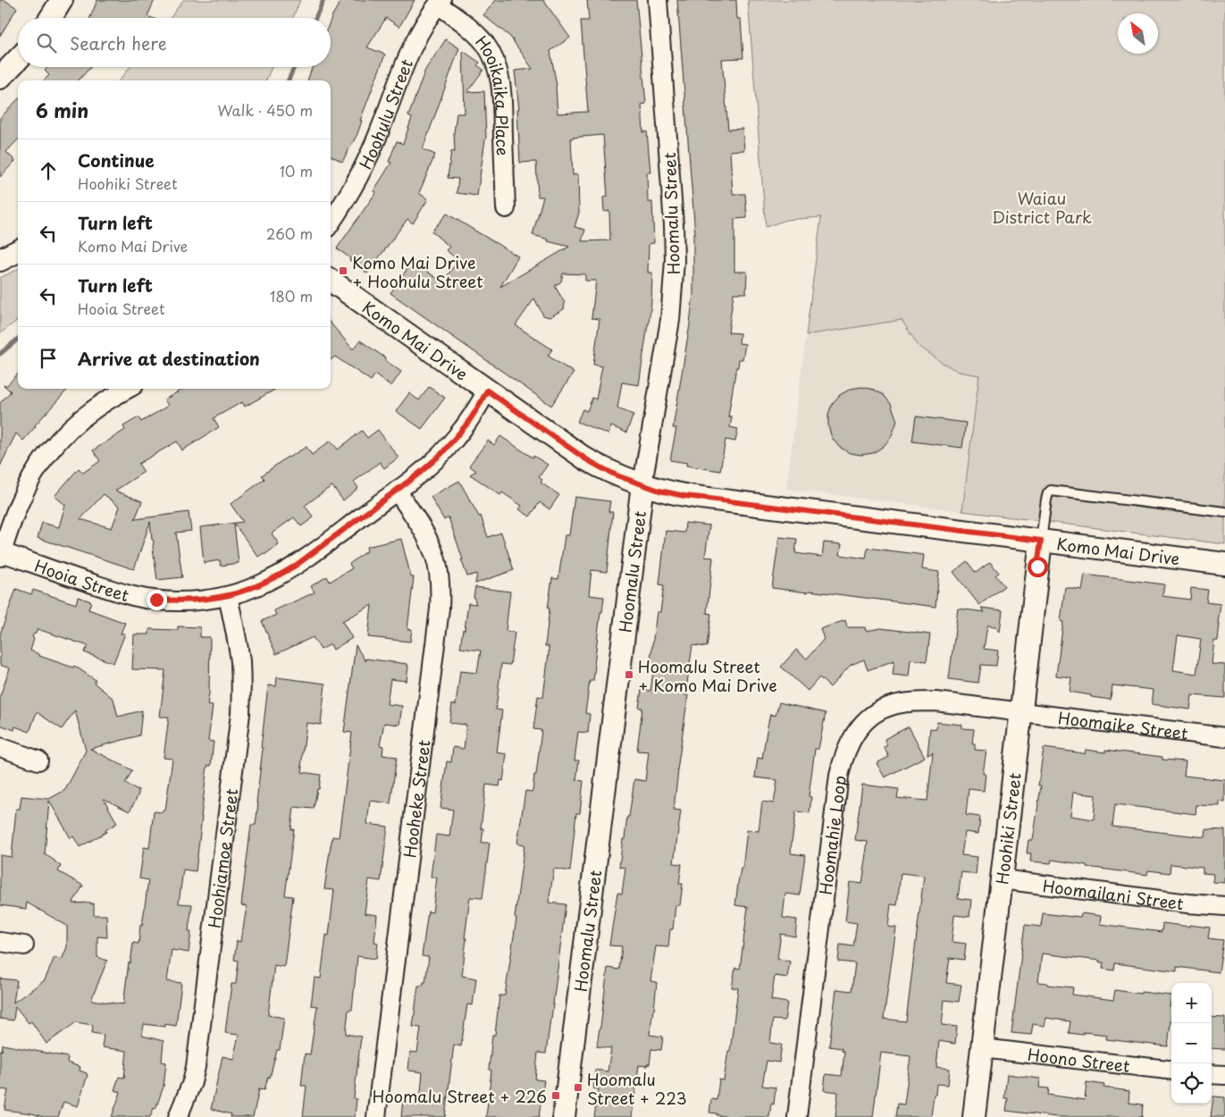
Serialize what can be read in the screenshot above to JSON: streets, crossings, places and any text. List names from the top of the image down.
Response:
{
  "streets": {
    "street": [
      "Hooikaika Place",
      "Hoohulu Street",
      "Hoomalu Street",
      "Komo Mai Drive",
      "Hooia Street",
      "Hoomaike Street",
      "Hooheke Street",
      "Hoohiki Street",
      "Hoomahie Loop",
      "Hoohiamoe Street",
      "Hoomailani Street",
      "Hoono Street"
    ]
  },
  "crossings": [
    ["Hooikaika Place", "Hoohulu Street"],
    ["Hoomalu Street", "Komo Mai Drive"],
    ["Komo Mai Drive", "Hooia Street"],
    ["Komo Mai Drive", "Hoohiki Street"],
    ["Hooia Street", "Hooheke Street"],
    ["Hooia Street", "Hoohiamoe Street"],
    ["Hoomaike Street", "Hoohiki Street"],
    ["Hoomaike Street", "Hoomahie Loop"],
    ["Hoohiki Street", "Hoomahie Loop"],
    ["Hoohiki Street", "Hoomailani Street"],
    ["Hoohiki Street", "Hoono Street"]
  ],
  "parks": ["Waiau District Park"],
  "places": {
    "transit": [
      "Komo Mai Drive + Hoohulu Street",
      "Hoomalu Street + Komo Mai Drive",
      "Hoomalu Street + 223",
      "Hoomalu Street + 226"
    ]
  },
  "north": "top left",
  "page": {
    "search": "Search here",
    "heading": ["6 min", "Walk · 450 m"],
    "list": [
      ["Continue", "Hoohiki Street", "10 m"],
      ["Turn left", "Komo Mai Drive", "260 m"],
      ["Turn left", "Hooia Street", "180 m"],
      "Arrive at destination"
    ],
    "map_buttons": ["+", "−"]
  }
}
